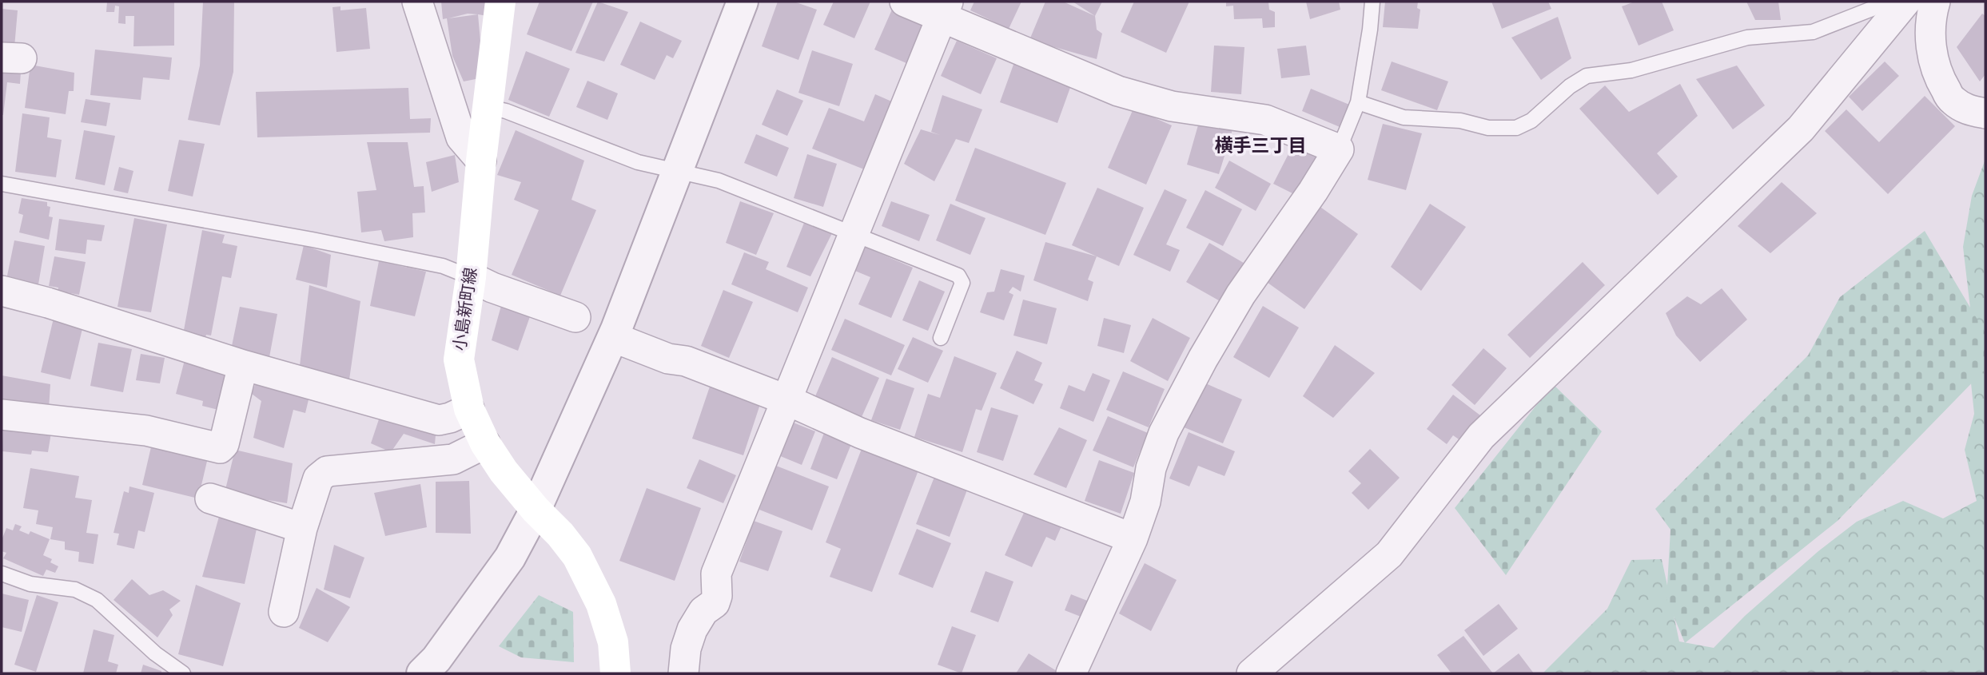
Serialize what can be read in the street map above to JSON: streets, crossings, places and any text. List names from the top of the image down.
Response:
{
  "streets": {
    "main road": ["小島新町線"]
  },
  "districts": ["横手三丁目"]
}
